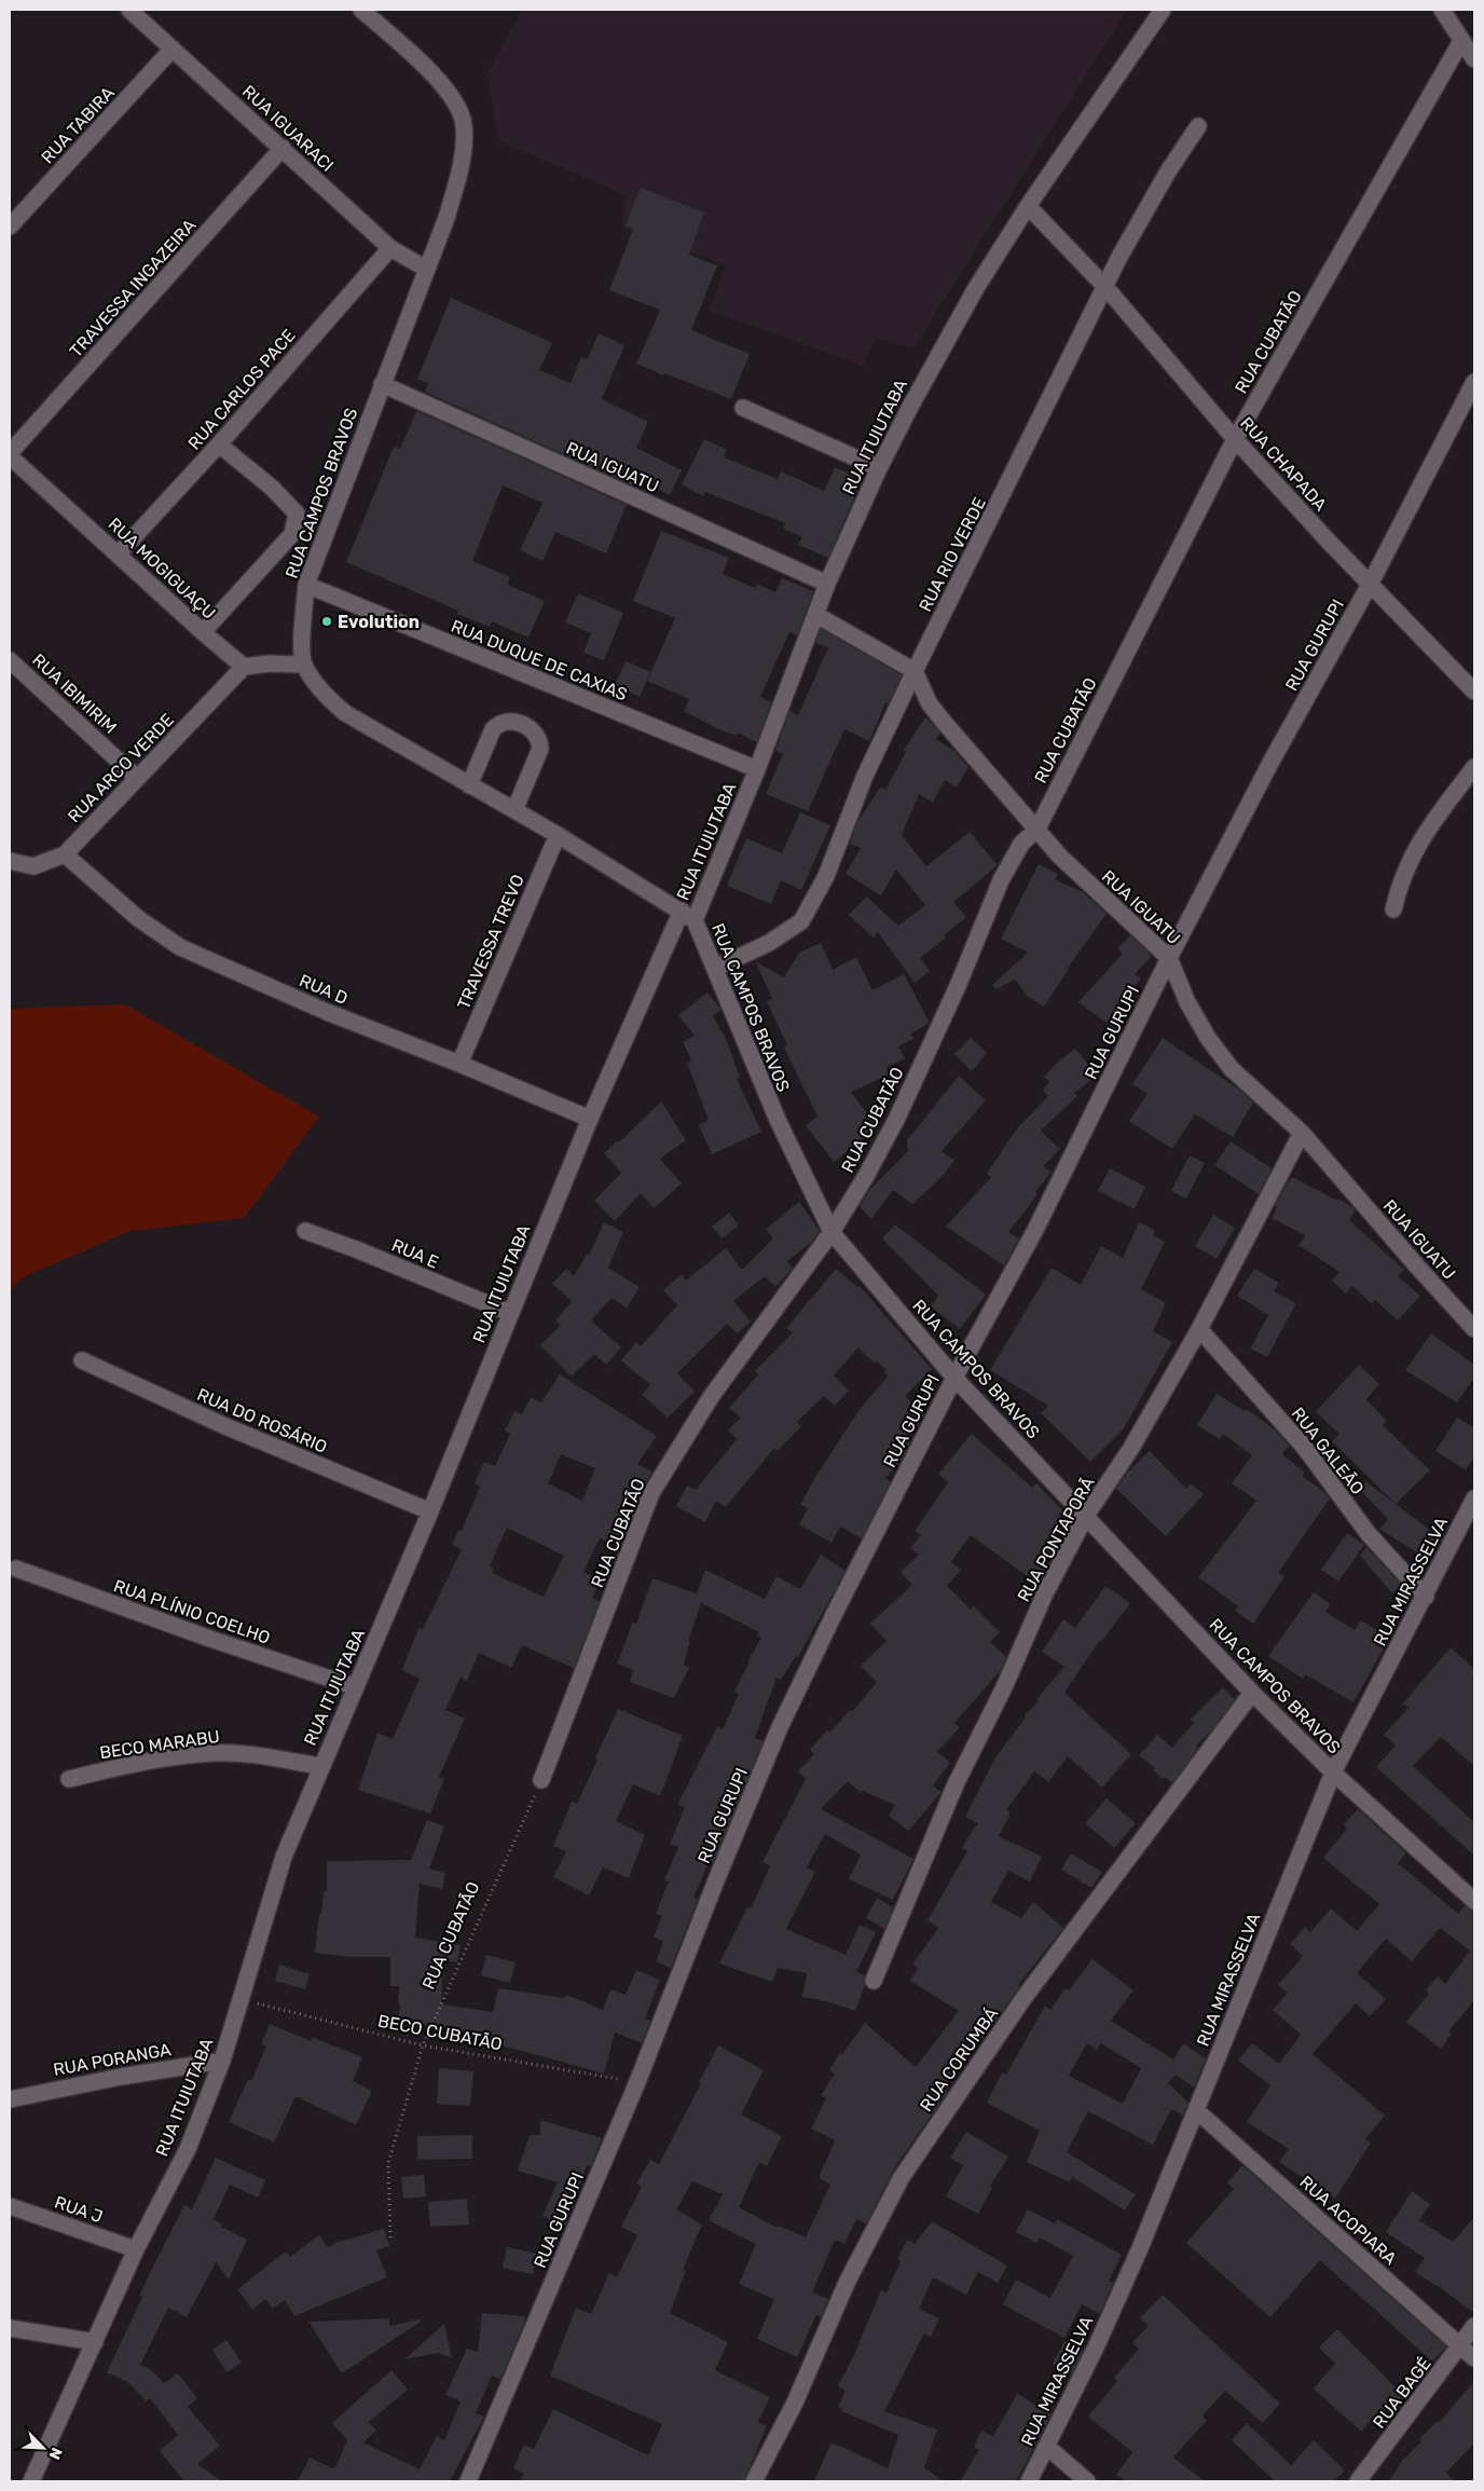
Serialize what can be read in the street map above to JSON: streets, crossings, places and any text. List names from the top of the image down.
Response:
{
  "streets": {
    "street": [
      "RUA TABIRA",
      "RUA IGUARACI",
      "TRAVESSA INGAZEIRA",
      "RUA CUBATÃO",
      "RUA CARLOS PACE",
      "RUA ITUIUTABA",
      "RUA CHAPADA",
      "RUA IGUATU",
      "RUA CAMPOS BRAVOS",
      "RUA RIO VERDE",
      "RUA MOGIGUAÇU",
      "RUA GURUPI",
      "RUA DUQUE DE CAXIAS",
      "RUA IBIMIRIM",
      "RUA ARCO VERDE",
      "TRAVESSA TREVO",
      "RUA D",
      "RUA E",
      "RUA DO ROSÁRIO",
      "RUA GALEÃO",
      "RUA PONTAPORÃ",
      "RUA MIRASSELVA",
      "RUA PLÍNIO COELHO",
      "BECO MARABU",
      "RUA PORANGA",
      "RUA CORUMBÁ",
      "RUA J",
      "RUA ACOPIARA",
      "RUA BAGÉ"
    ],
    "path": ["BECO CUBATÃO"]
  },
  "crossings": [
    ["RUA TABIRA", "RUA IGUARACI"],
    ["RUA IGUARACI", "TRAVESSA INGAZEIRA"],
    ["RUA IGUARACI", "RUA CARLOS PACE"],
    ["RUA IGUARACI", "RUA CAMPOS BRAVOS"],
    ["TRAVESSA INGAZEIRA", "RUA MOGIGUAÇU"],
    ["RUA CUBATÃO", "RUA CHAPADA"],
    ["RUA CUBATÃO", "RUA IGUATU"],
    ["RUA CUBATÃO", "RUA CAMPOS BRAVOS"],
    ["RUA CUBATÃO", "BECO CUBATÃO"],
    ["RUA CARLOS PACE", "RUA MOGIGUAÇU"],
    ["RUA ITUIUTABA", "RUA CHAPADA"],
    ["RUA ITUIUTABA", "RUA IGUATU"],
    ["RUA ITUIUTABA", "RUA CAMPOS BRAVOS"],
    ["RUA ITUIUTABA", "RUA DUQUE DE CAXIAS"],
    ["RUA ITUIUTABA", "RUA D"],
    ["RUA ITUIUTABA", "RUA E"],
    ["RUA ITUIUTABA", "RUA DO ROSÁRIO"],
    ["RUA ITUIUTABA", "RUA PLÍNIO COELHO"],
    ["RUA ITUIUTABA", "BECO MARABU"],
    ["RUA ITUIUTABA", "BECO CUBATÃO"],
    ["RUA ITUIUTABA", "RUA PORANGA"],
    ["RUA ITUIUTABA", "RUA J"],
    ["RUA CHAPADA", "RUA RIO VERDE"],
    ["RUA CHAPADA", "RUA GURUPI"],
    ["RUA IGUATU", "RUA CAMPOS BRAVOS"],
    ["RUA IGUATU", "RUA RIO VERDE"],
    ["RUA IGUATU", "RUA GURUPI"],
    ["RUA IGUATU", "RUA PONTAPORÃ"],
    ["RUA CAMPOS BRAVOS", "RUA RIO VERDE"],
    ["RUA CAMPOS BRAVOS", "RUA GURUPI"],
    ["RUA CAMPOS BRAVOS", "RUA DUQUE DE CAXIAS"],
    ["RUA CAMPOS BRAVOS", "RUA PONTAPORÃ"],
    ["RUA CAMPOS BRAVOS", "RUA MIRASSELVA"],
    ["RUA CAMPOS BRAVOS", "RUA CORUMBÁ"],
    ["RUA MOGIGUAÇU", "RUA ARCO VERDE"],
    ["RUA GURUPI", "BECO CUBATÃO"],
    ["RUA IBIMIRIM", "RUA ARCO VERDE"],
    ["RUA ARCO VERDE", "RUA D"],
    ["TRAVESSA TREVO", "RUA D"],
    ["RUA GALEÃO", "RUA PONTAPORÃ"],
    ["RUA GALEÃO", "RUA MIRASSELVA"],
    ["RUA MIRASSELVA", "RUA ACOPIARA"],
    ["RUA ACOPIARA", "RUA BAGÉ"]
  ],
  "places": ["Evolution"],
  "north": "bottom right"
}
